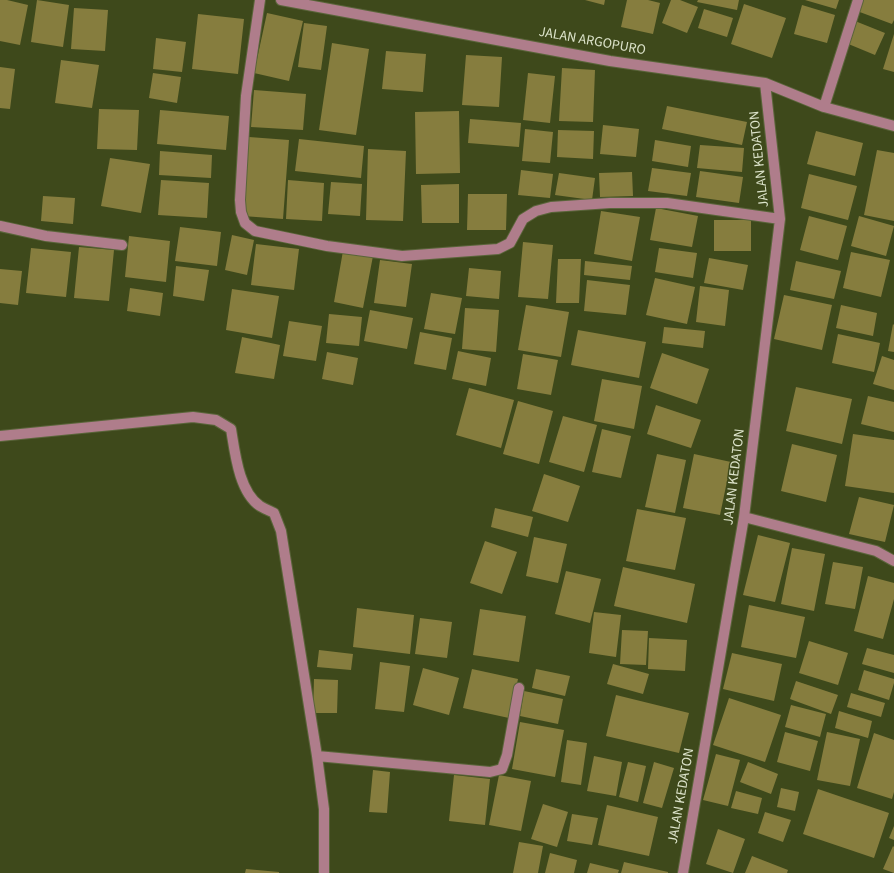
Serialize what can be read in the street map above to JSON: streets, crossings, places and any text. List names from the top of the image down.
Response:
{
  "streets": {
    "street": ["JALAN ARGOPURO", "JALAN KEDATON"]
  },
  "crossings": [
    ["JALAN ARGOPURO", "JALAN KEDATON"]
  ]
}
